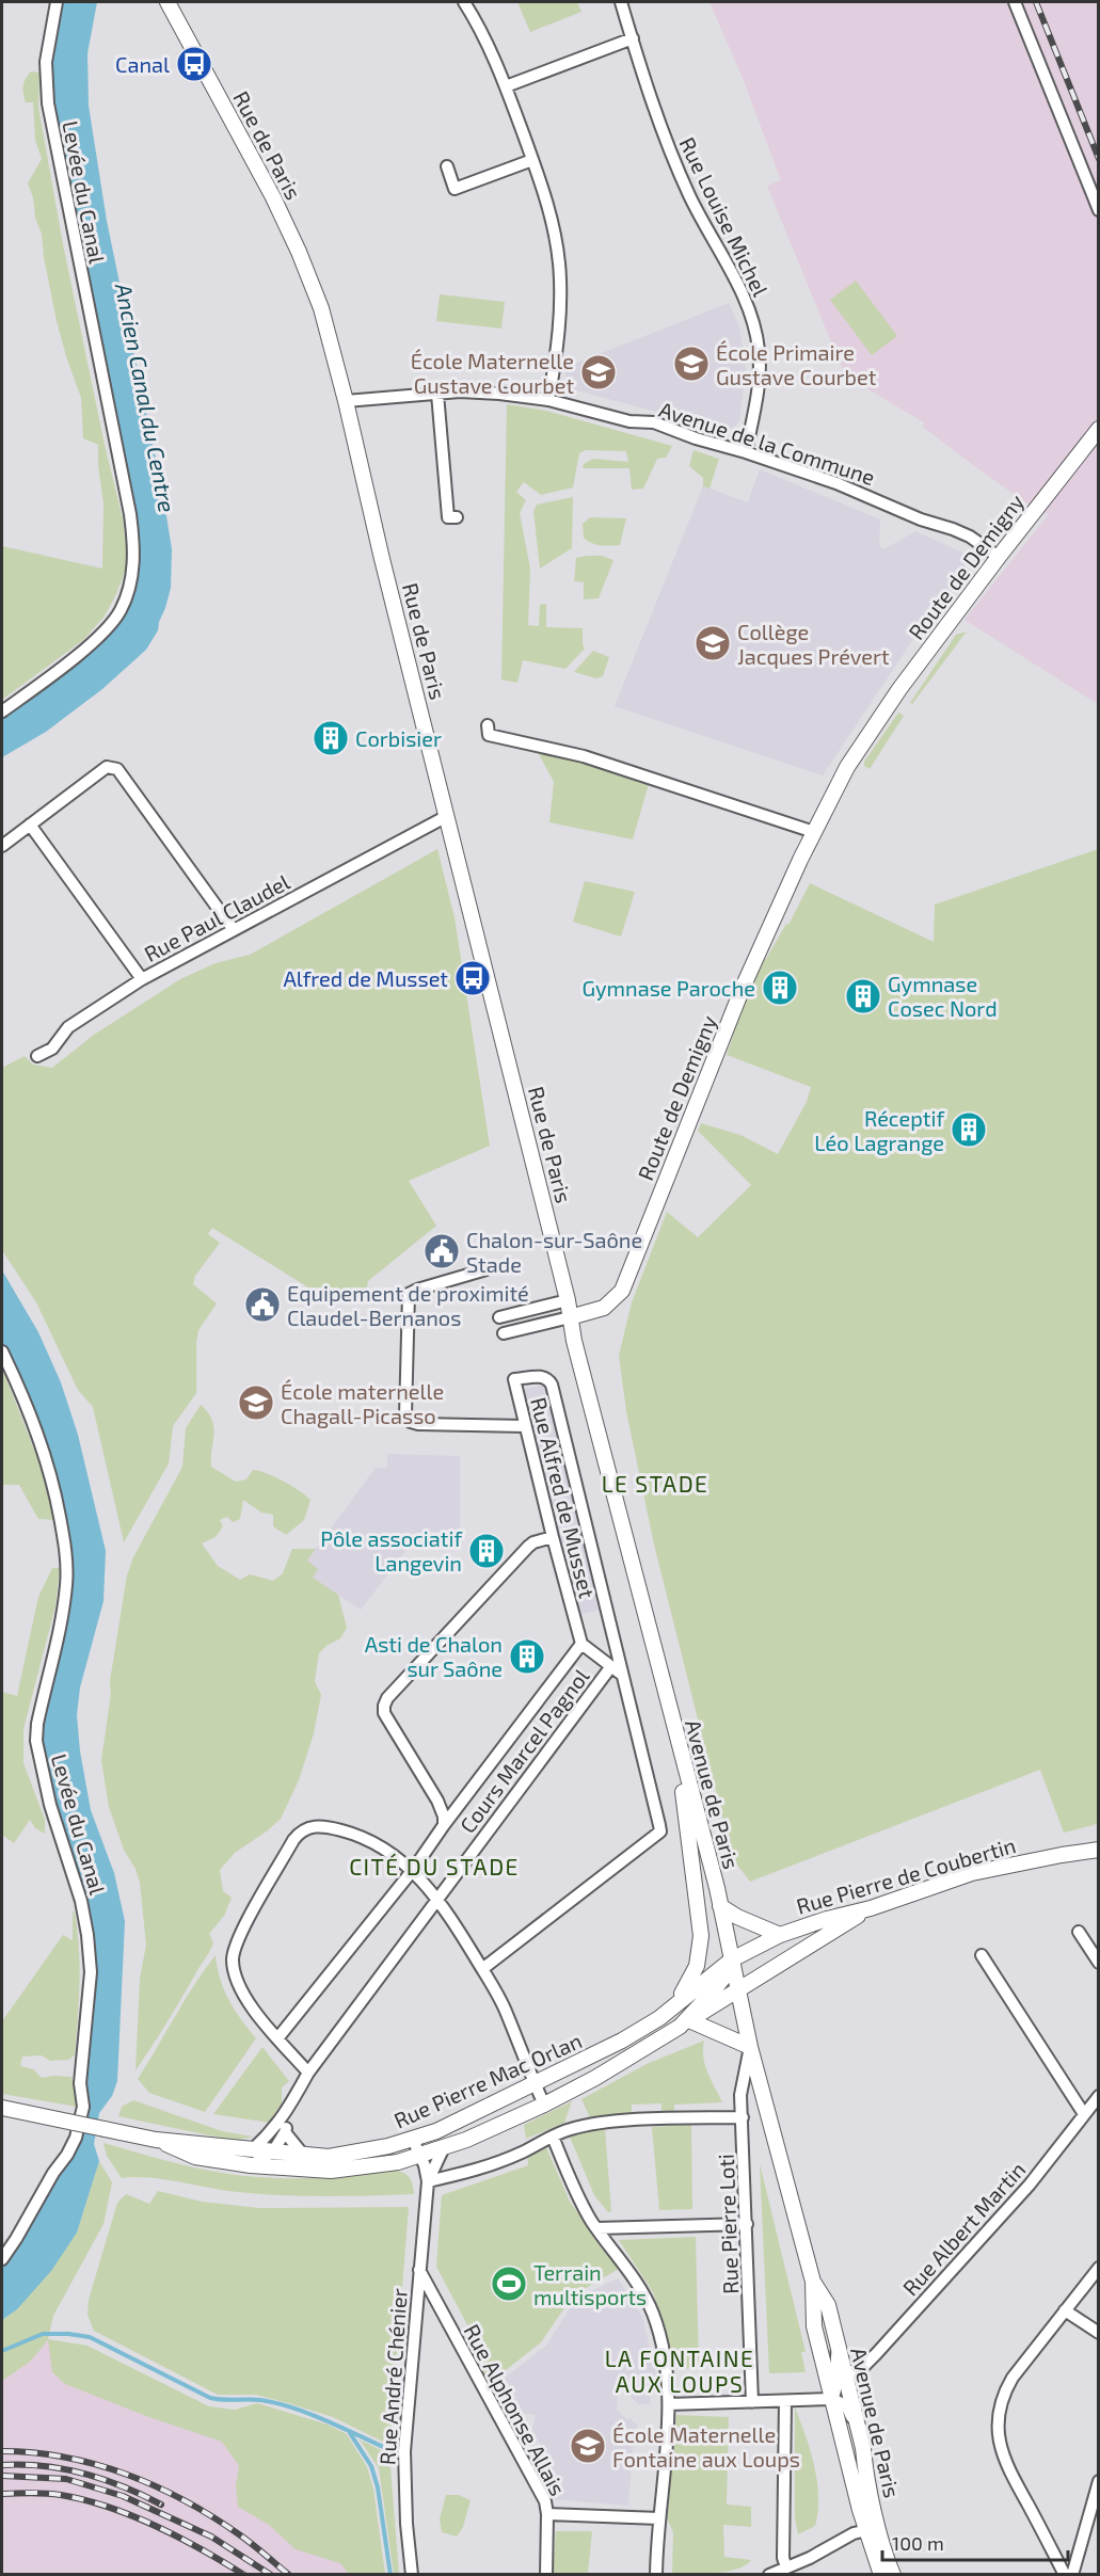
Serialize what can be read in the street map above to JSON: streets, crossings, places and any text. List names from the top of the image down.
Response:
{
  "streets": {
    "main road": [
      "Rue de Paris",
      "Route de Demigny",
      "Avenue de Paris",
      "Rue Pierre de Coubertin",
      "Rue Pierre Mac Orlan"
    ],
    "street": [
      "Levée du Canal",
      "Rue Louise Michel",
      "Avenue de la Commune",
      "Rue Paul Claudel",
      "Rue Alfred de Musset",
      "Cours Marcel Pagnol",
      "Rue Pierre Loti",
      "Rue Albert Martin",
      "Rue André Chénier",
      "Rue Alphonse Allais"
    ]
  },
  "crossings": [
    ["Rue de Paris", "Avenue de la Commune"],
    ["Rue de Paris", "Route de Demigny"],
    ["Rue de Paris", "Rue Paul Claudel"],
    ["Rue de Paris", "Avenue de Paris"],
    ["Rue Louise Michel", "Avenue de la Commune"],
    ["Avenue de la Commune", "Route de Demigny"],
    ["Route de Demigny", "Avenue de Paris"],
    ["Rue Alfred de Musset", "Cours Marcel Pagnol"],
    ["Avenue de Paris", "Rue Pierre de Coubertin"],
    ["Avenue de Paris", "Rue Pierre Mac Orlan"],
    ["Avenue de Paris", "Rue Pierre Loti"],
    ["Avenue de Paris", "Rue Albert Martin"],
    ["Rue Pierre de Coubertin", "Rue Pierre Mac Orlan"],
    ["Rue Pierre Mac Orlan", "Rue André Chénier"],
    ["Rue André Chénier", "Rue Alphonse Allais"]
  ],
  "districts": ["LE STADE", "CITÉ DU STADE", "LA FONTAINE AUX LOUPS"],
  "water": ["Ancien Canal du Centre"],
  "places": {
    "bus stop": ["Canal", "Alfred de Musset"],
    "school or university": [
      "École Primaire Gustave Courbet",
      "École Maternelle Gustave Courbet",
      "Collège Jacques Prévert",
      "École maternelle Chagall-Picasso",
      "École Maternelle Fontaine aux Loups"
    ],
    "building": [
      "Corbisier",
      "Gymnase Paroche",
      "Gymnase Cosec Nord",
      "Réceptif Léo Lagrange",
      "Pôle associatif Langevin",
      "Asti de Chalon sur Saône"
    ],
    "public building": ["Chalon-sur-Saône Stade", "Equipement de proximité Claudel-Bernanos"],
    "sports": ["Terrain multisports"]
  },
  "scale_bar": "100 m"
}
